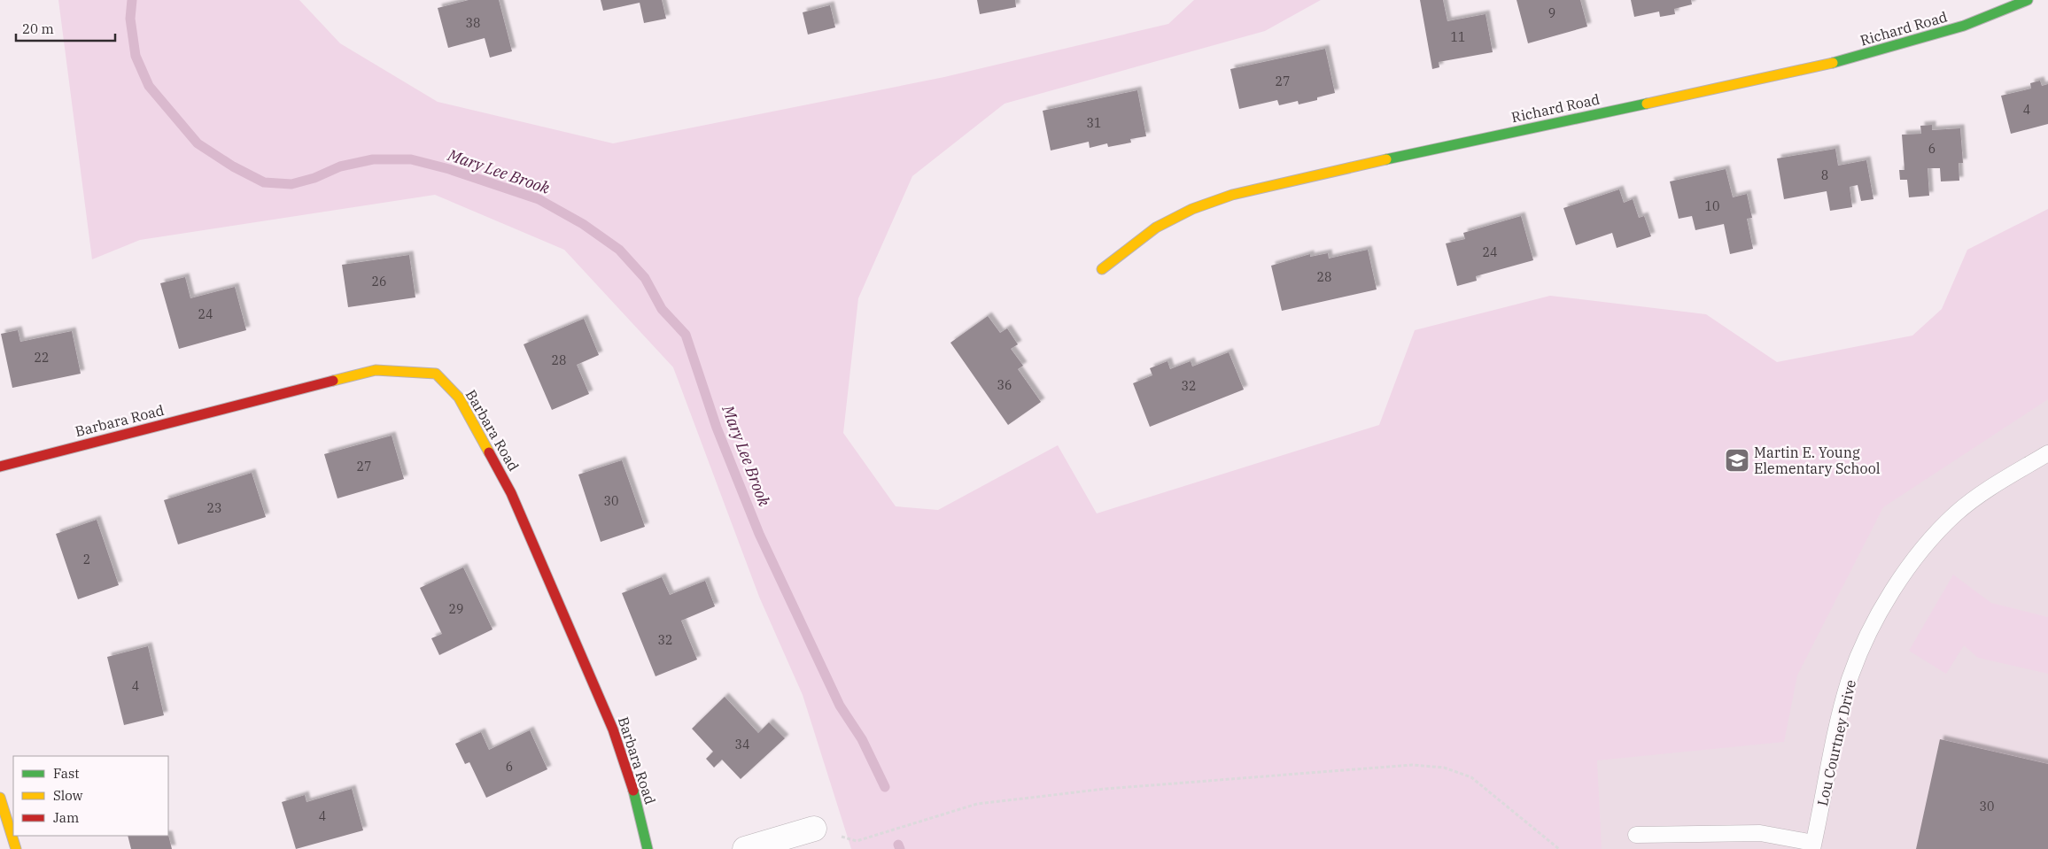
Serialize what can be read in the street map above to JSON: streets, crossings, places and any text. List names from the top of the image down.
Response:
{
  "streets": {
    "street": ["Richard Road", "Barbara Road"],
    "lane": ["Lou Courtney Drive"]
  },
  "water": ["Mary Lee Brook"],
  "places": {
    "school or university": ["Martin E. Young Elementary School"]
  },
  "house_numbers": [
    "9",
    "38",
    "11",
    "27",
    "4",
    "31",
    "6",
    "8",
    "10",
    "24",
    "28",
    "26",
    "24",
    "22",
    "28",
    "36",
    "32",
    "27",
    "30",
    "23",
    "2",
    "29",
    "32",
    "4",
    "34",
    "6",
    "30",
    "4"
  ],
  "legend": ["Fast", "Slow", "Jam"],
  "scale_bar": "20 m"
}
